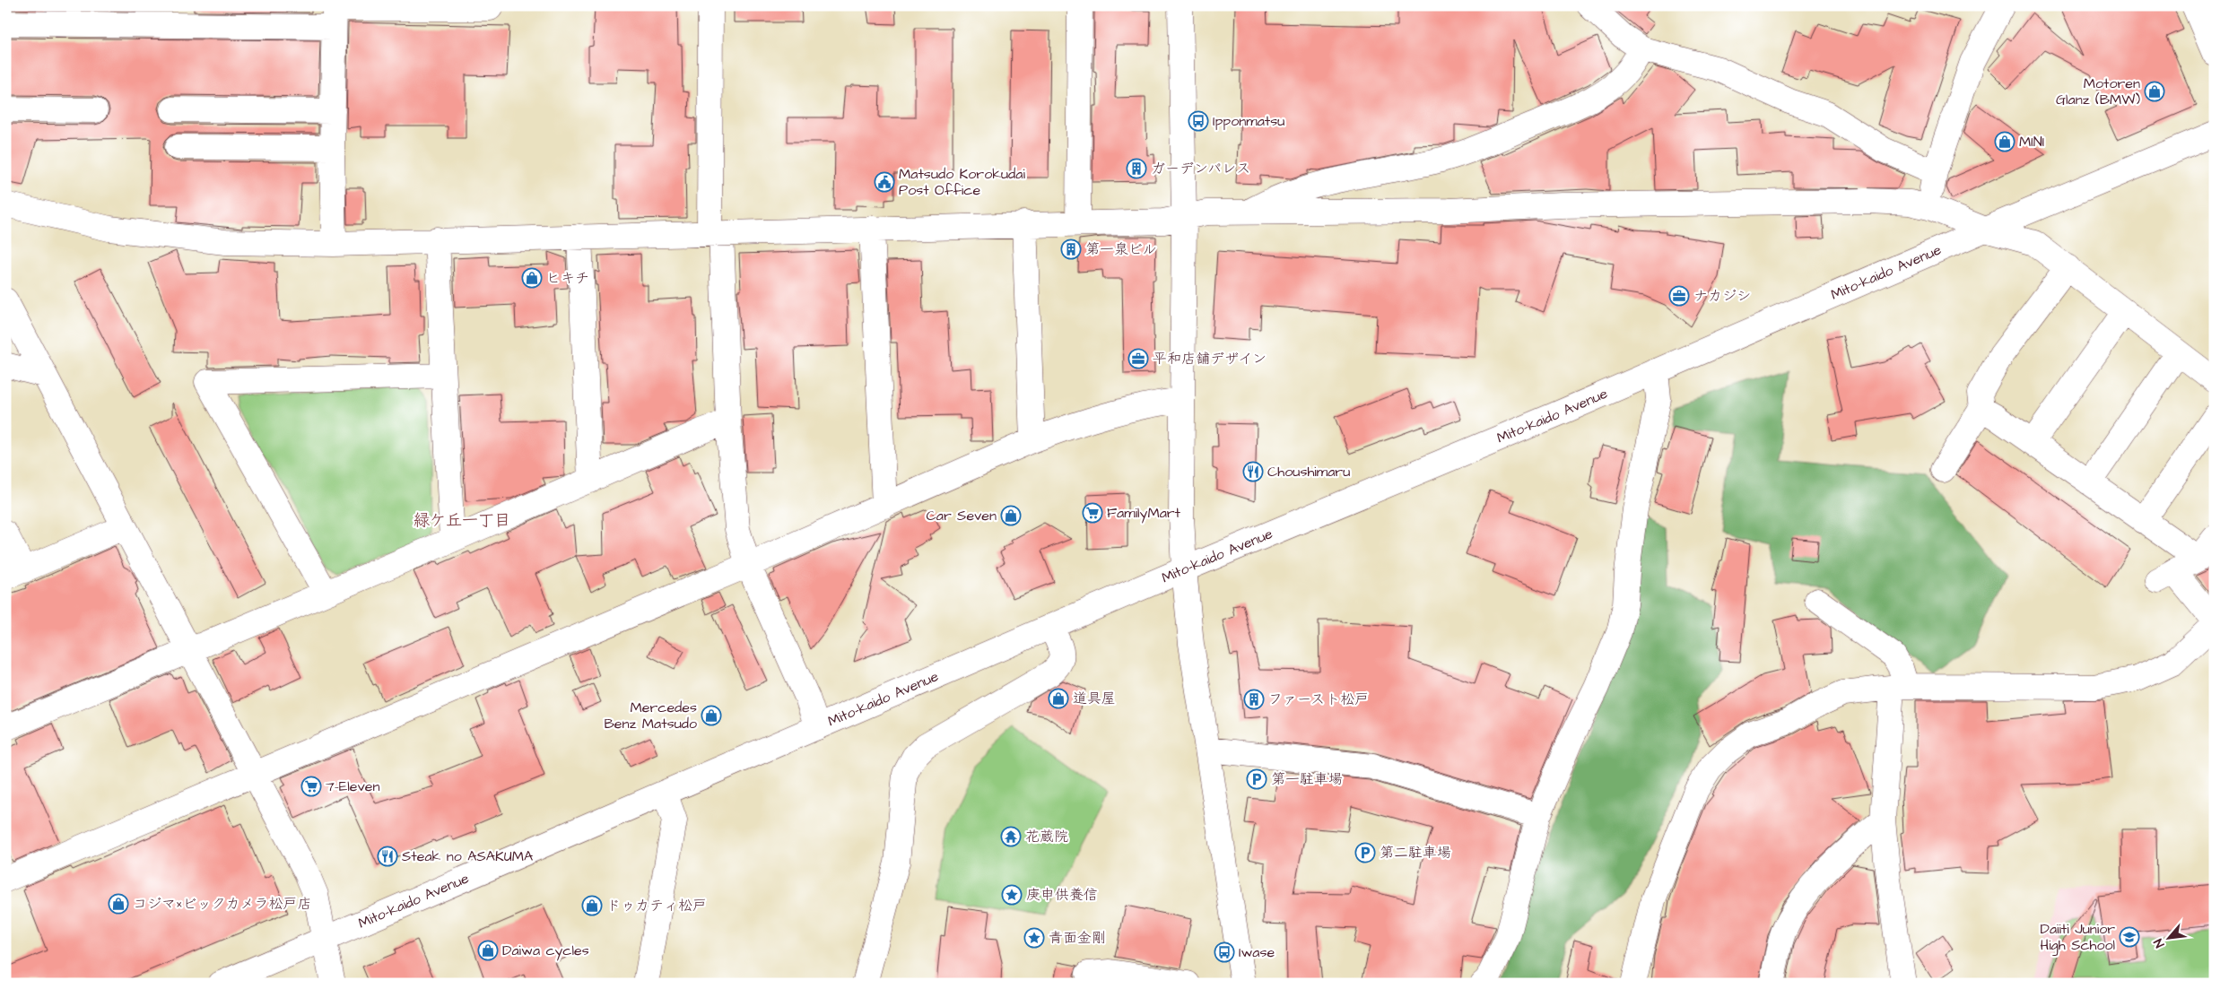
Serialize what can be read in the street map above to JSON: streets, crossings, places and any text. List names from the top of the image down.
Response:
{
  "streets": {
    "main road": ["Mito-kaido Avenue"]
  },
  "districts": ["緑ケ丘一丁目"],
  "places": {
    "shop": [
      "Motoren Glanz (BMW)",
      "MINI",
      "ヒキチ",
      "Car Seven",
      "道具屋",
      "Mercedes Benz Matsudo",
      "コジマ×ビックカメラ松戸店",
      "ドゥカティ松戸",
      "Daiwa cycles"
    ],
    "bus stop": ["Ipponmatsu", "Iwase"],
    "building": ["ガーデンパレス", "第一泉ビル", "ファースト松戸"],
    "public building": ["Matsudo Korokudai Post Office"],
    "office": ["ナカジシ", "平和店舗デザイン"],
    "restaurant": ["Choushimaru", "Steak no ASAKUMA"],
    "supermarket": ["FamilyMart", "7-Eleven"],
    "parking": ["第一駐車場", "第二駐車場"],
    "temple": ["花蔵院"],
    "place": ["庚申供養信", "青面金剛"],
    "school or university": ["Daiiti Junior High School"]
  },
  "north": "bottom left"
}
